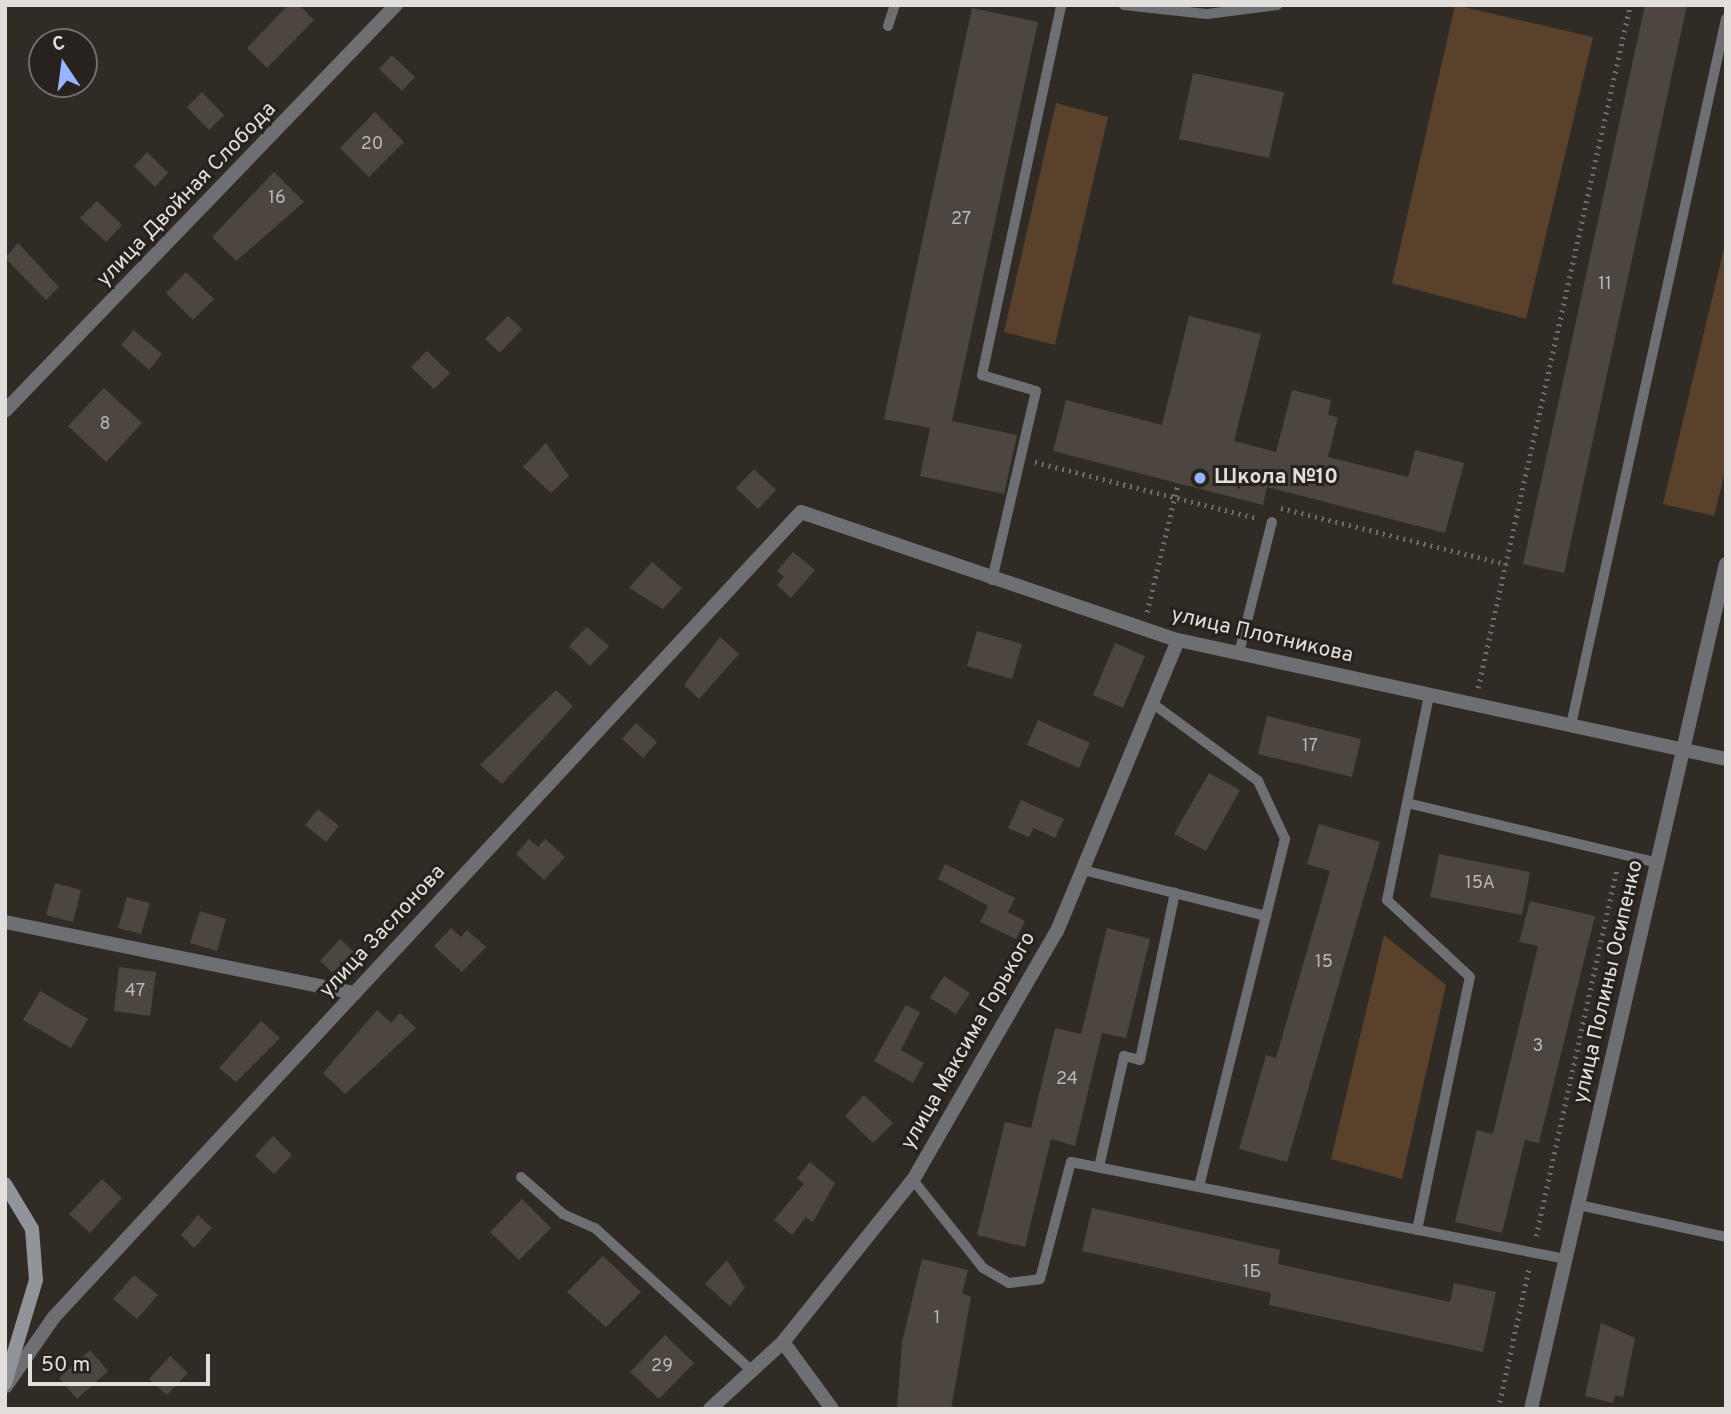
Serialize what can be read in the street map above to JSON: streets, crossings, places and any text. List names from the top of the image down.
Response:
{
  "streets": {
    "street": [
      "улица Двойная Слобода",
      "улица Плотникова",
      "улица Заслонова",
      "улица Полины Осипенко",
      "улица Максима Горького"
    ]
  },
  "crossings": [
    ["улица Плотникова", "улица Заслонова"],
    ["улица Плотникова", "улица Полины Осипенко"],
    ["улица Плотникова", "улица Максима Горького"]
  ],
  "places": ["Школа №10"],
  "house_numbers": [
    "20",
    "16",
    "27",
    "11",
    "8",
    "17",
    "15А",
    "15",
    "47",
    "3",
    "24",
    "1Б",
    "1",
    "29"
  ],
  "scale_bar": "50 m",
  "north": "top"
}
